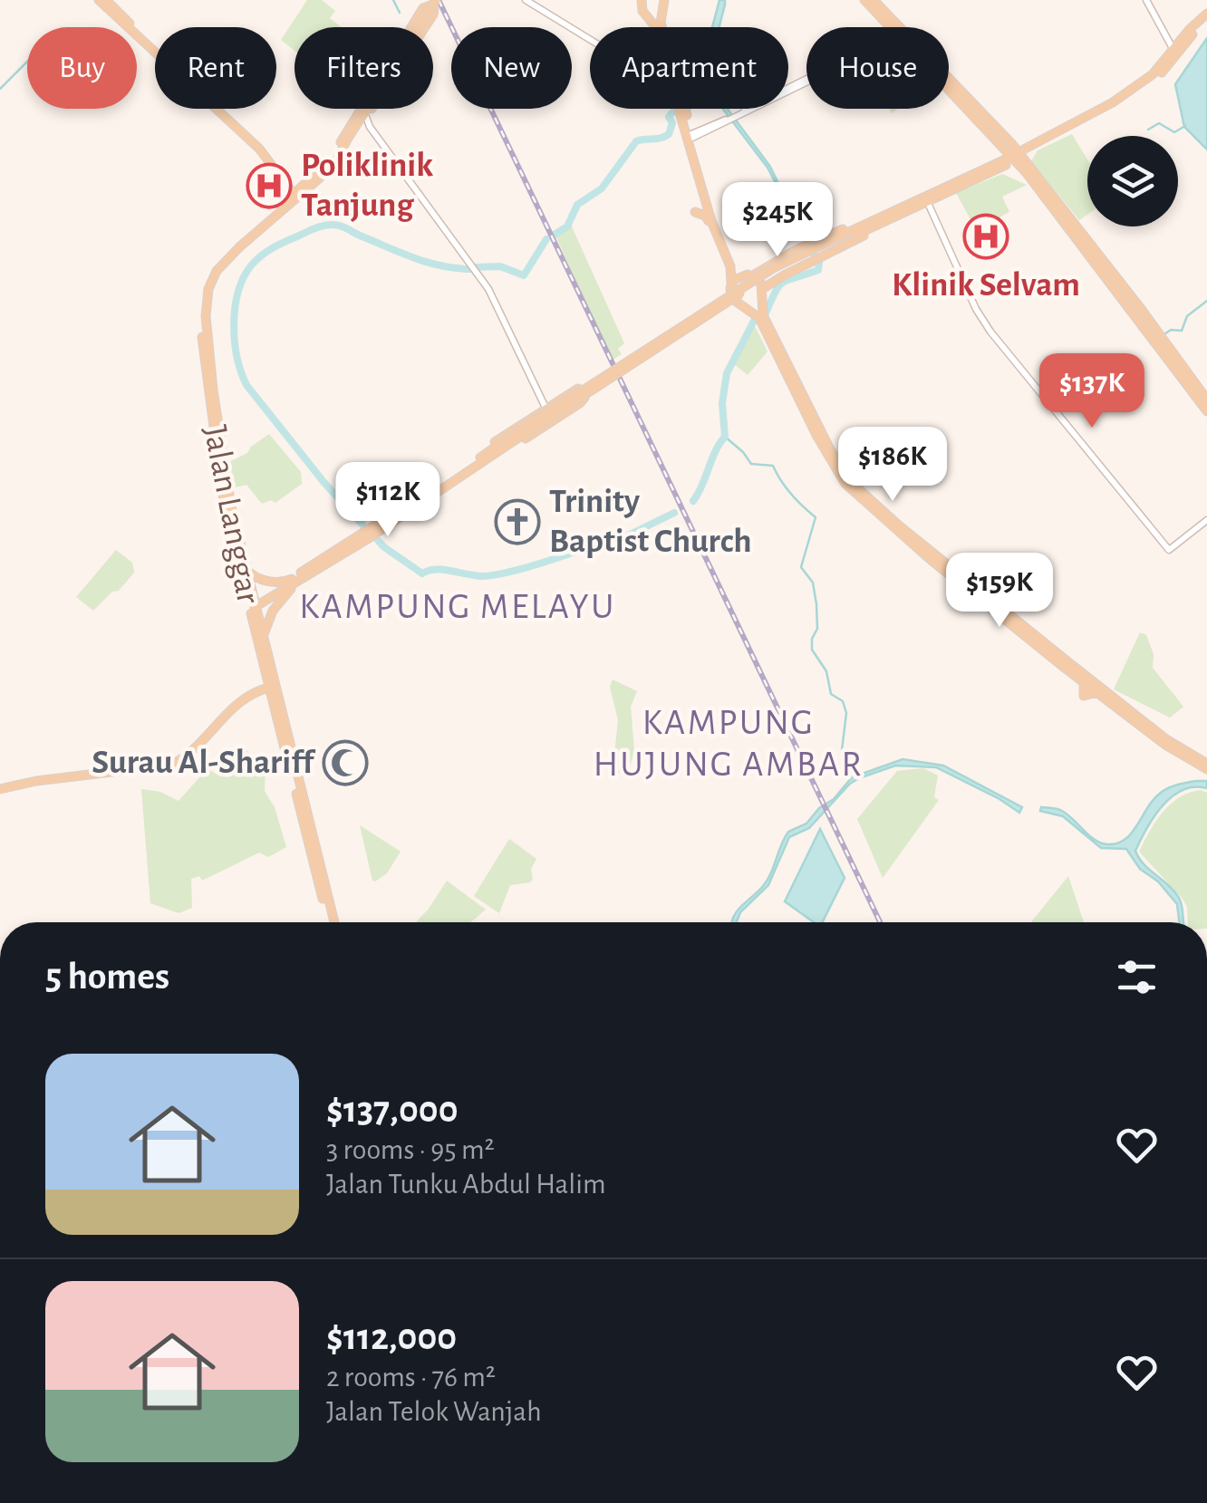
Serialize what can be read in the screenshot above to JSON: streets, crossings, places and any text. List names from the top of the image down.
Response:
{
  "streets": {
    "main road": ["Jalan Langgar"]
  },
  "districts": ["KAMPUNG MELAYU", "KAMPUNG HUJUNG AMBAR"],
  "places": {
    "hospital": ["Poliklinik Tanjung", "Klinik Selvam"],
    "church": ["Trinity Baptist Church"],
    "mosque": ["Surau Al-Shariff"]
  },
  "page": {
    "chip": [
      "Buy",
      "Rent",
      "Filters",
      "New",
      "Apartment",
      "House"
    ],
    "price": [
      "$245K",
      "$137K",
      "$186K",
      "$112K",
      "$159K"
    ],
    "heading": "5 homes",
    "list": [
      {
        "name": "$137,000",
        "note": "3 rooms · 95 m² · Jalan Tunku Abdul Halim"
      },
      {
        "name": "$112,000",
        "note": "2 rooms · 76 m² · Jalan Telok Wanjah"
      }
    ]
  }
}
